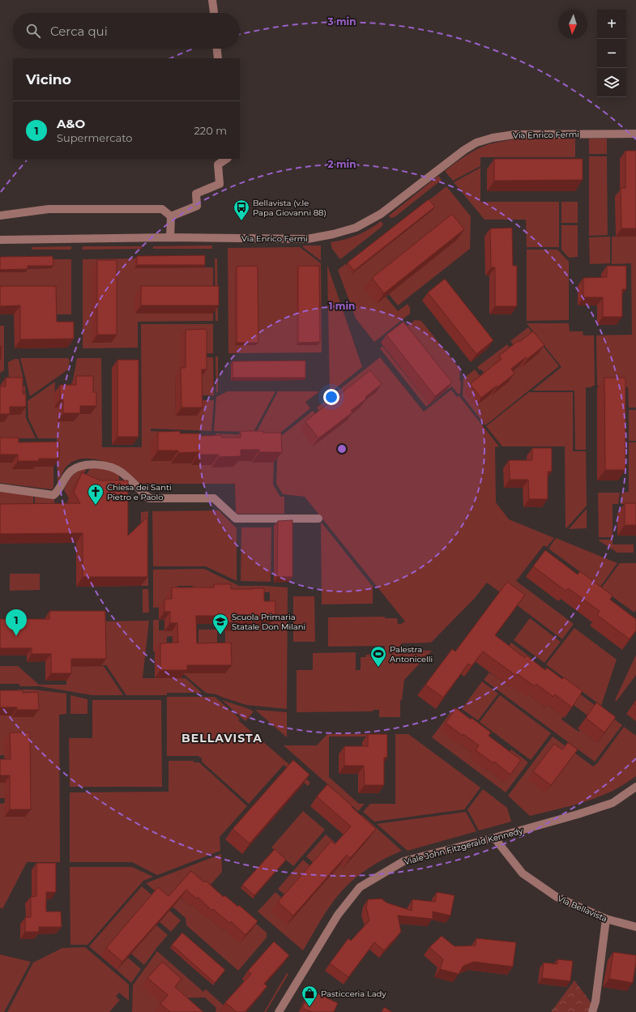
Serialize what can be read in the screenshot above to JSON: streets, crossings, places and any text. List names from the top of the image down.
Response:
{
  "streets": {
    "street": ["Via Enrico Fermi", "Viale John Fitzgerald Kennedy", "Via Bellavista"]
  },
  "crossings": [
    ["Viale John Fitzgerald Kennedy", "Via Bellavista"]
  ],
  "districts": ["BELLAVISTA"],
  "places": {
    "bus stop": ["Bellavista (v.le Papa Giovanni 88)"],
    "church": ["Chiesa dei Santi Pietro e Paolo"],
    "school or university": ["Scuola Primaria Statale Don Milani"],
    "sports": ["Palestra Antonicelli"],
    "shop": ["Pasticceria Lady"]
  },
  "north": "bottom",
  "page": {
    "map_buttons": ["+", "−"],
    "search": "Cerca qui",
    "heading": "Vicino",
    "list": [
      {
        "mark": "1",
        "name": "A&O",
        "note": "Supermercato",
        "value": "220 m"
      }
    ],
    "pins": "1"
  },
  "rings": ["3 min", "2 min", "1 min"]
}
